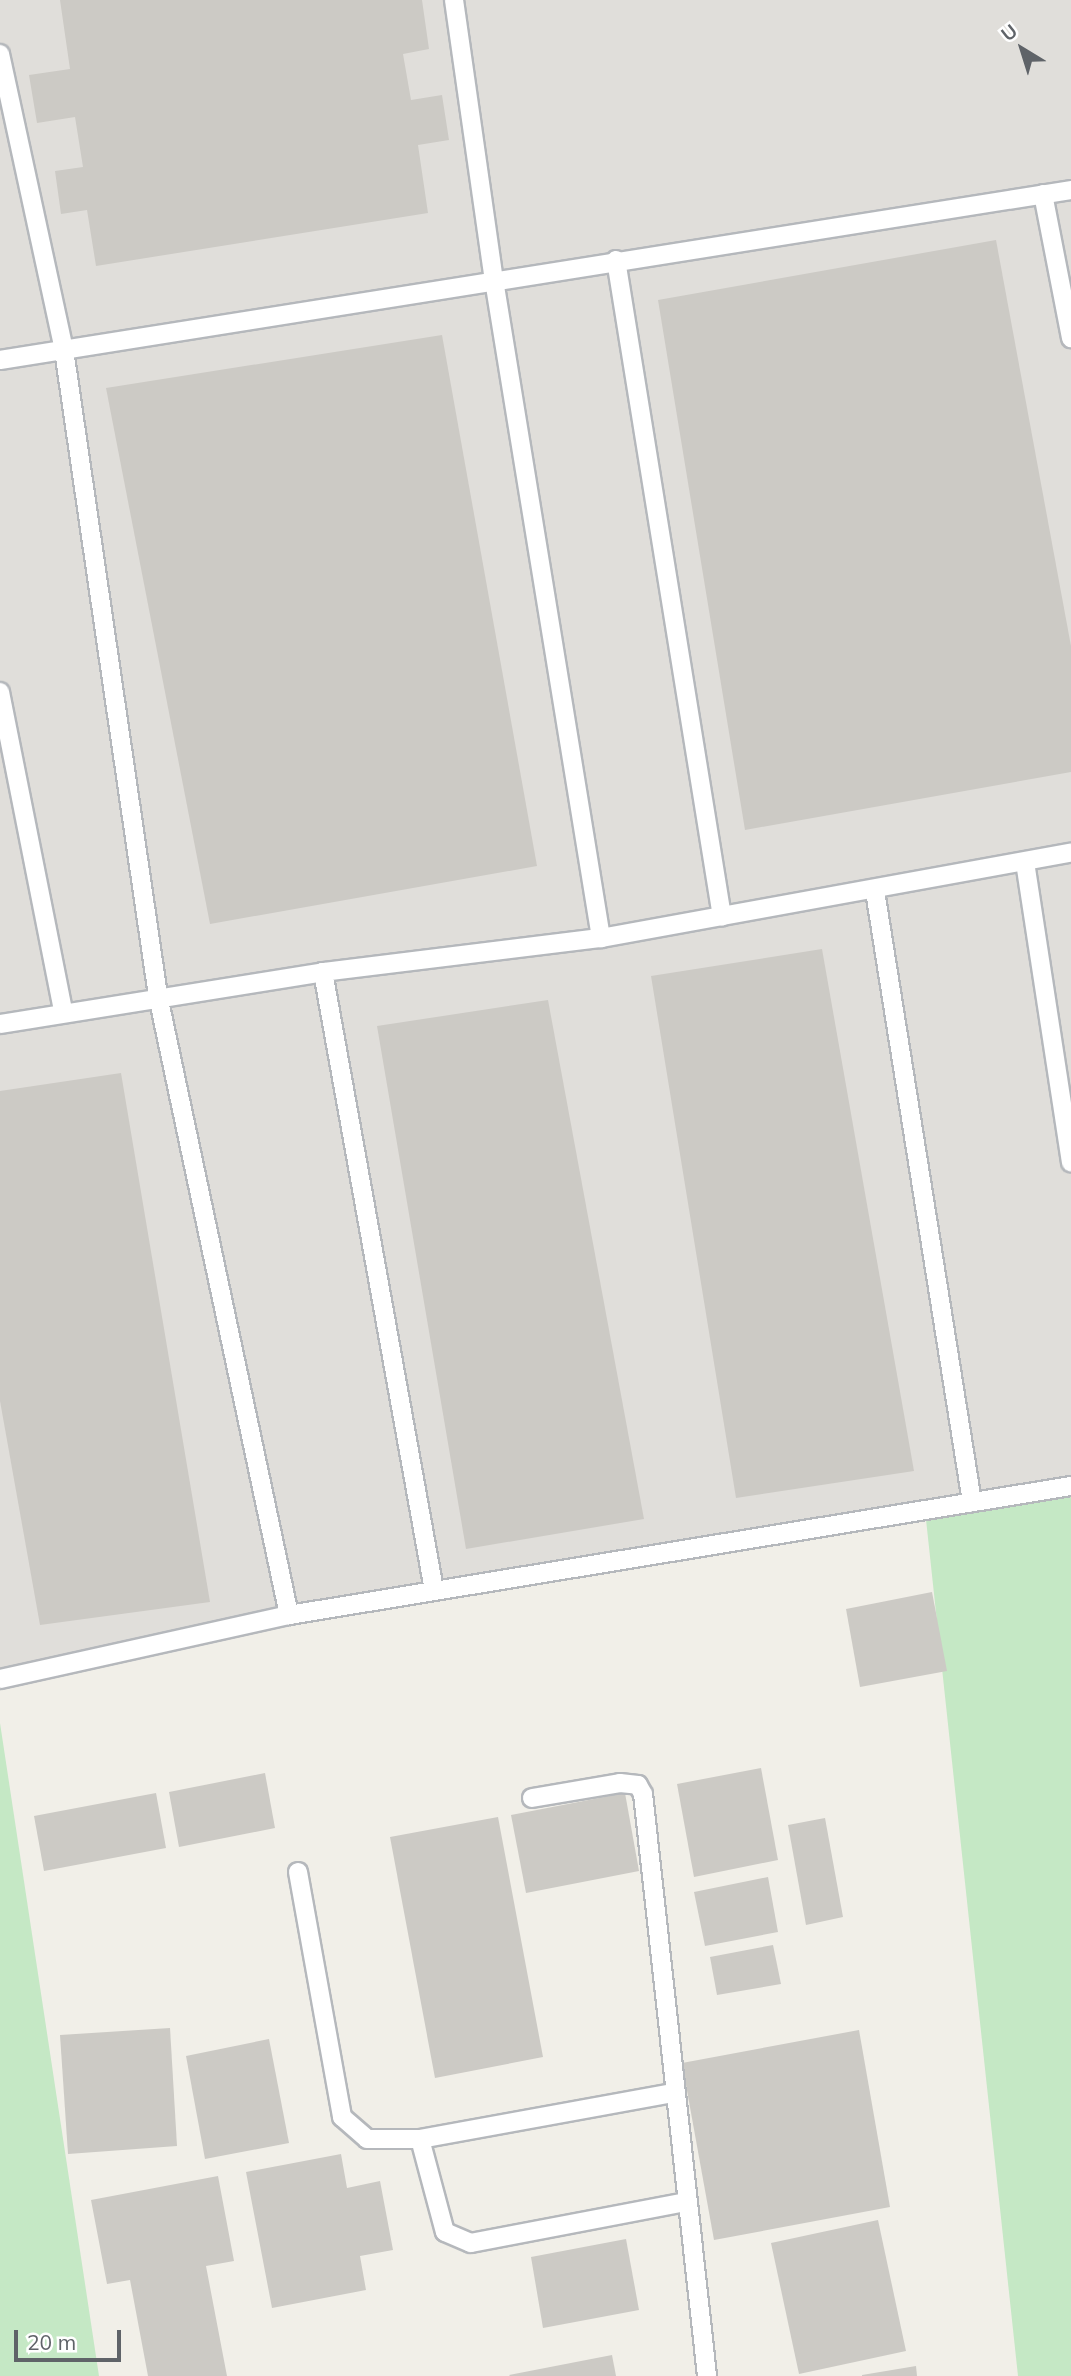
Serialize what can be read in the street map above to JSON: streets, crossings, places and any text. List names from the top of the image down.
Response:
{
  "scale_bar": "20 m",
  "north": "top left"
}
